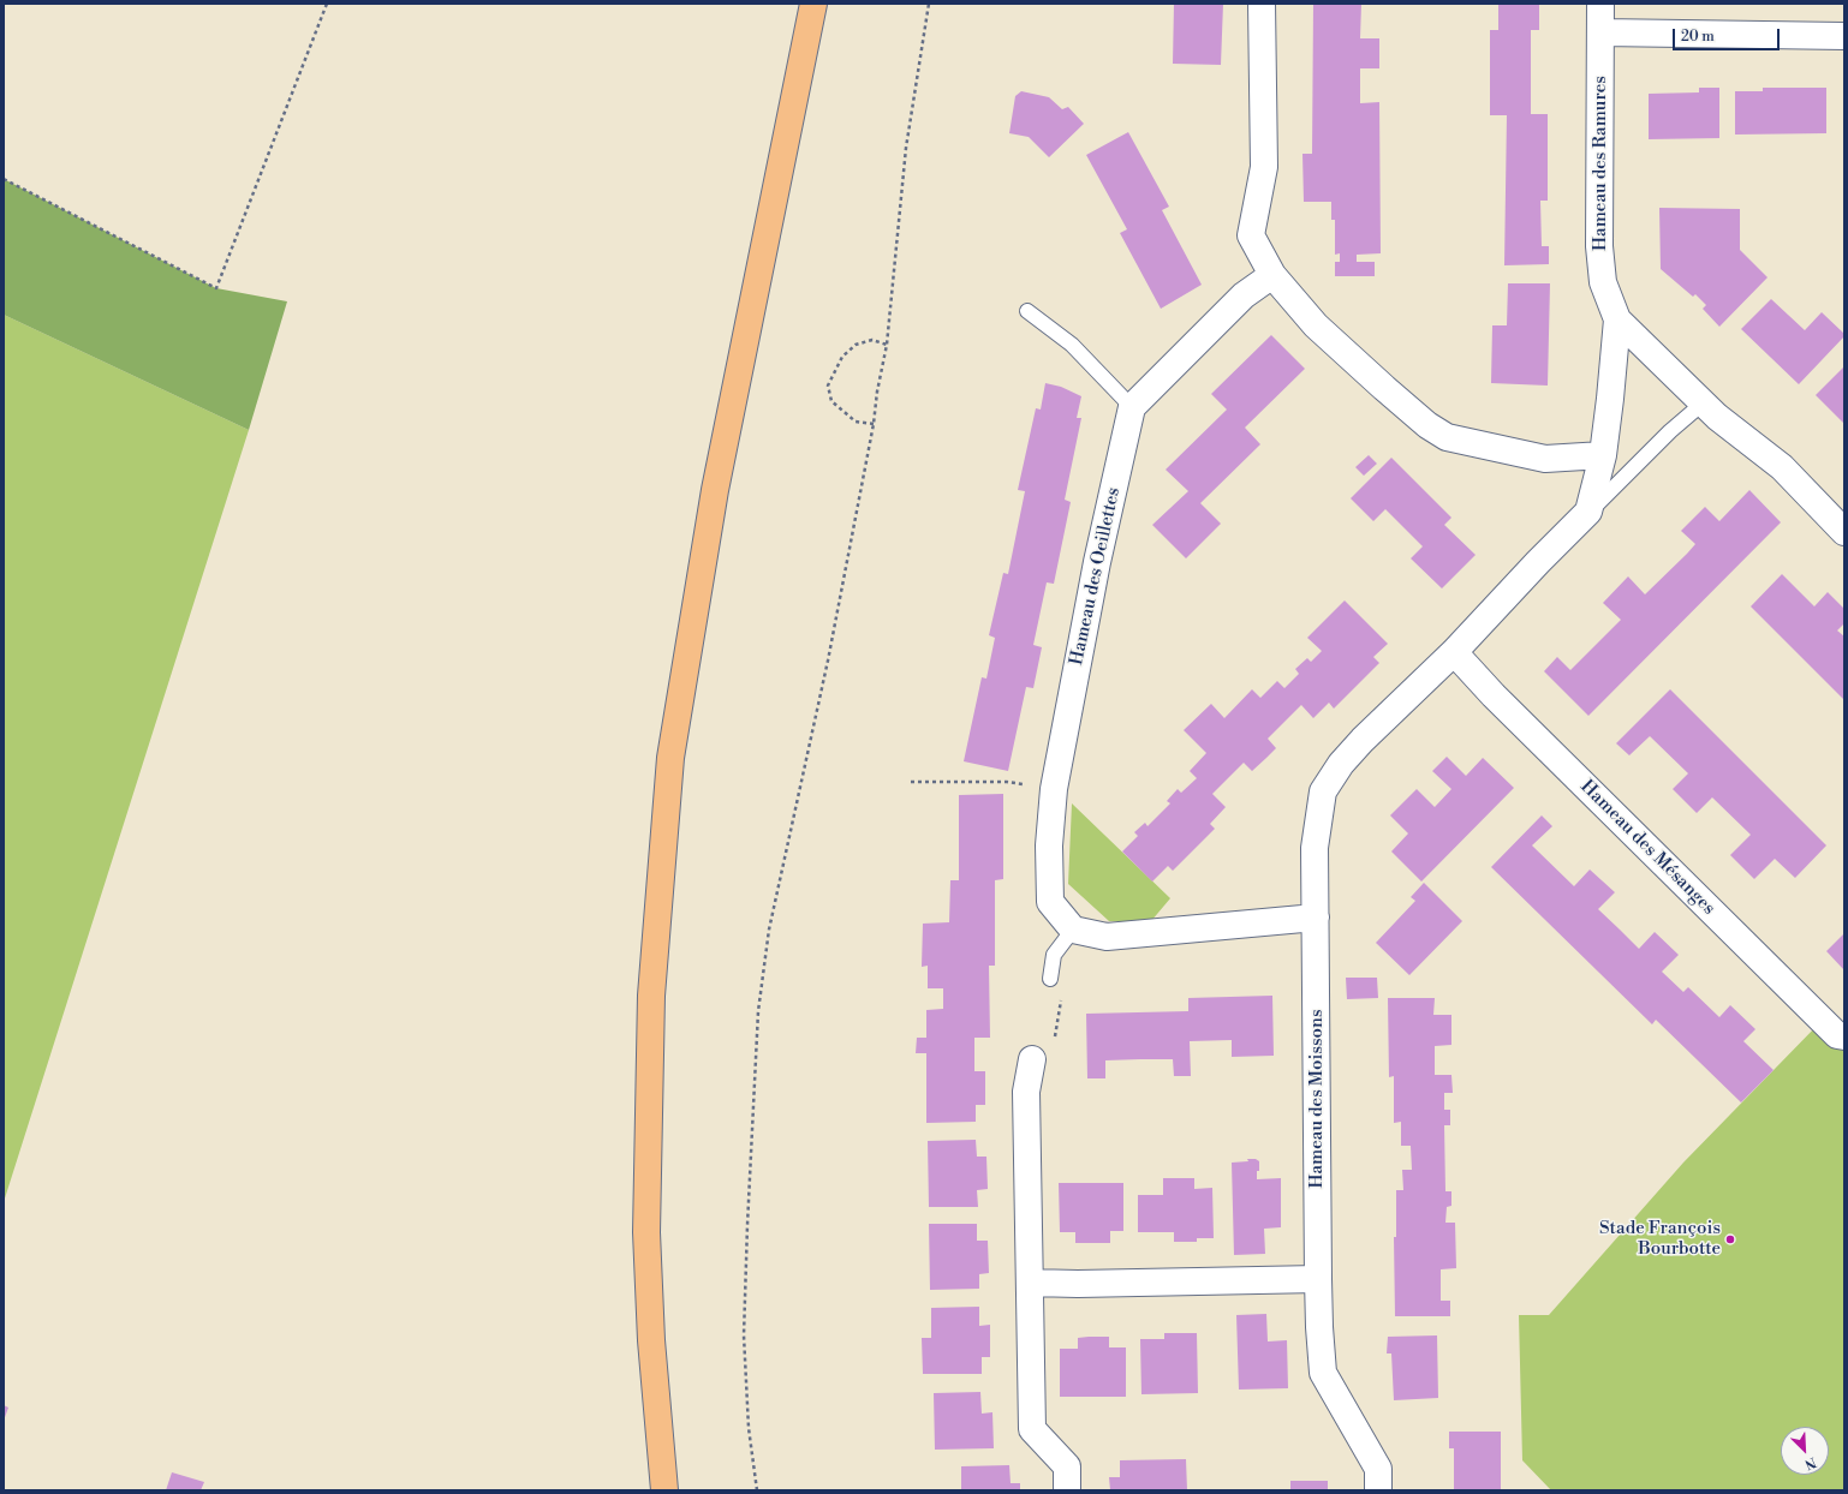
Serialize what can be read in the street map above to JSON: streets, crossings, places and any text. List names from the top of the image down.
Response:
{
  "streets": {
    "street": [
      "Hameau des Ramures",
      "Hameau des Oeillettes",
      "Hameau des Mésanges",
      "Hameau des Moissons"
    ]
  },
  "places": ["Stade François Bourbotte"],
  "scale_bar": "20 m",
  "north": "bottom right"
}
